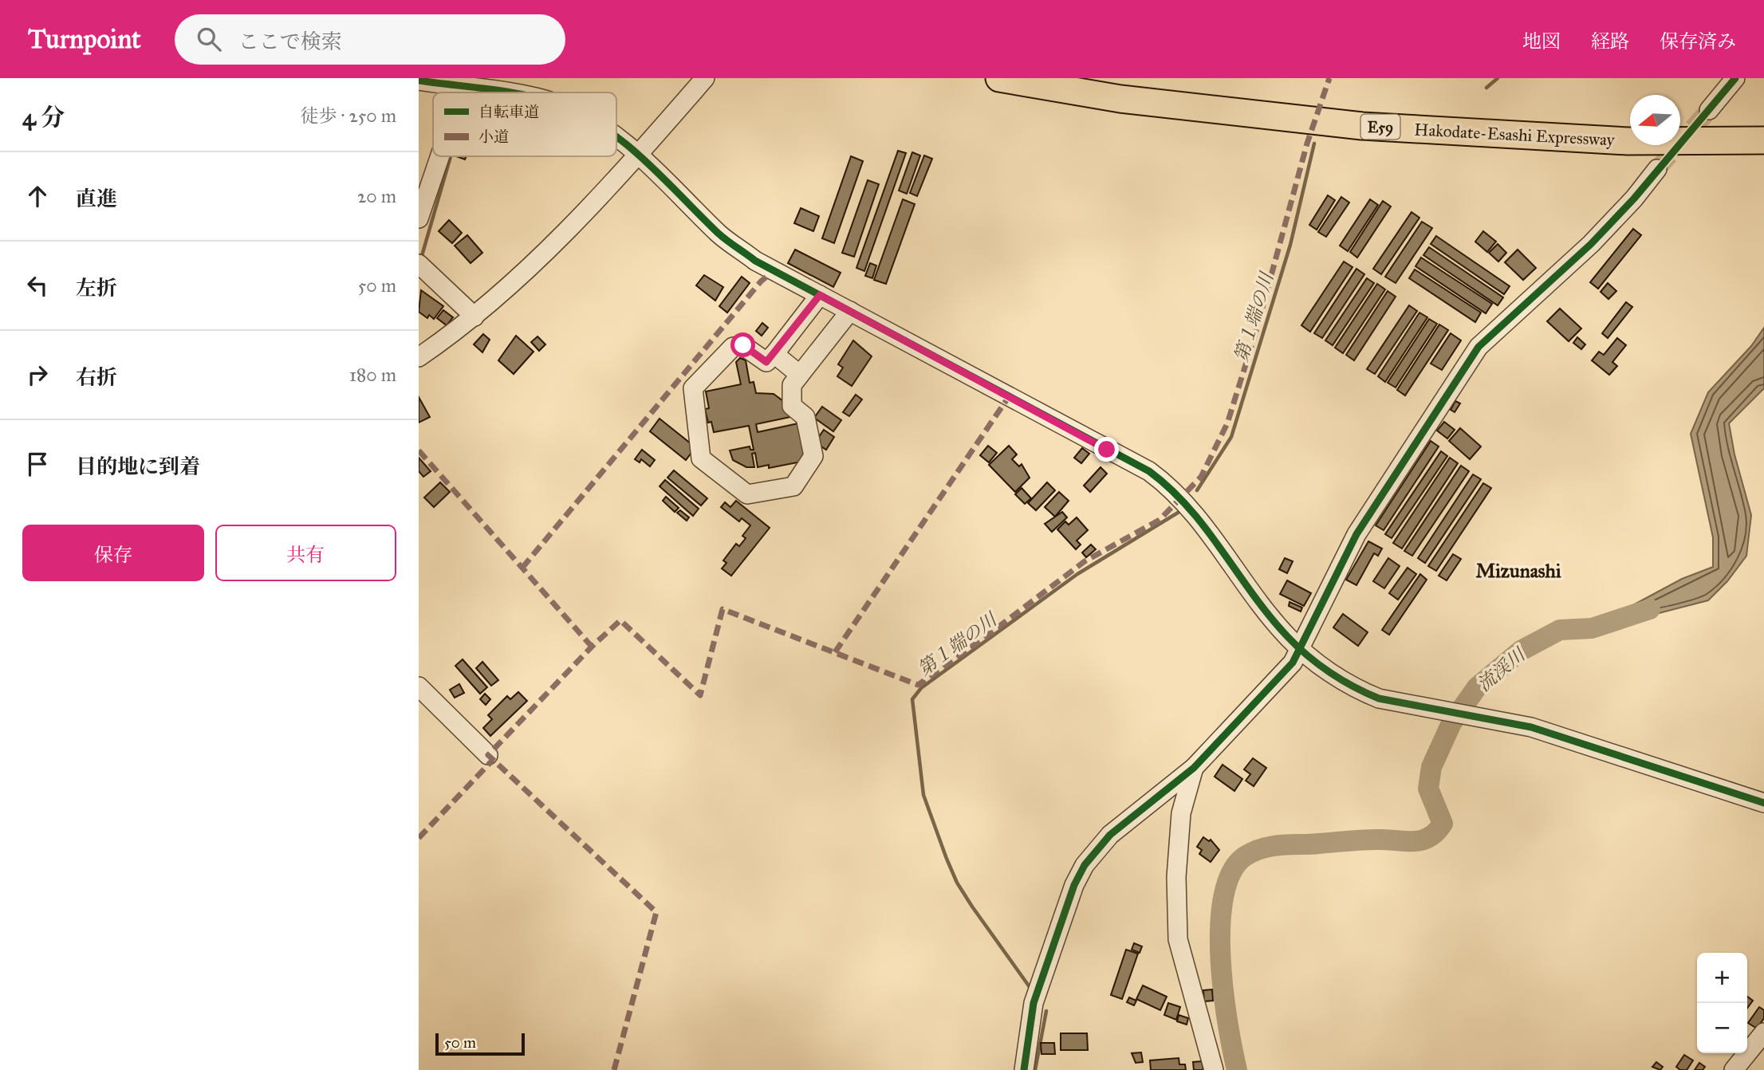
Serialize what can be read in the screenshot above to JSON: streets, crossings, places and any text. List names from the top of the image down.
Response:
{
  "streets": {
    "highway": ["E59", "Hakodate-Esashi Expressway"]
  },
  "districts": ["Mizunashi"],
  "water": ["第１端の川", "流渓川"],
  "legend": ["自転車道", "小道"],
  "scale_bar": "50 m",
  "north": "left",
  "page": {
    "header": "Turnpoint",
    "search": "ここで検索",
    "nav": ["地図", "経路", "保存済み"],
    "heading": ["4 分", "徒歩 · 250 m"],
    "list": [
      ["直進", "20 m"],
      ["左折", "50 m"],
      ["右折", "180 m"],
      "目的地に到着"
    ],
    "buttons": ["保存", "共有"],
    "map_buttons": ["+", "−"],
    "scale": "50 m"
  }
}
